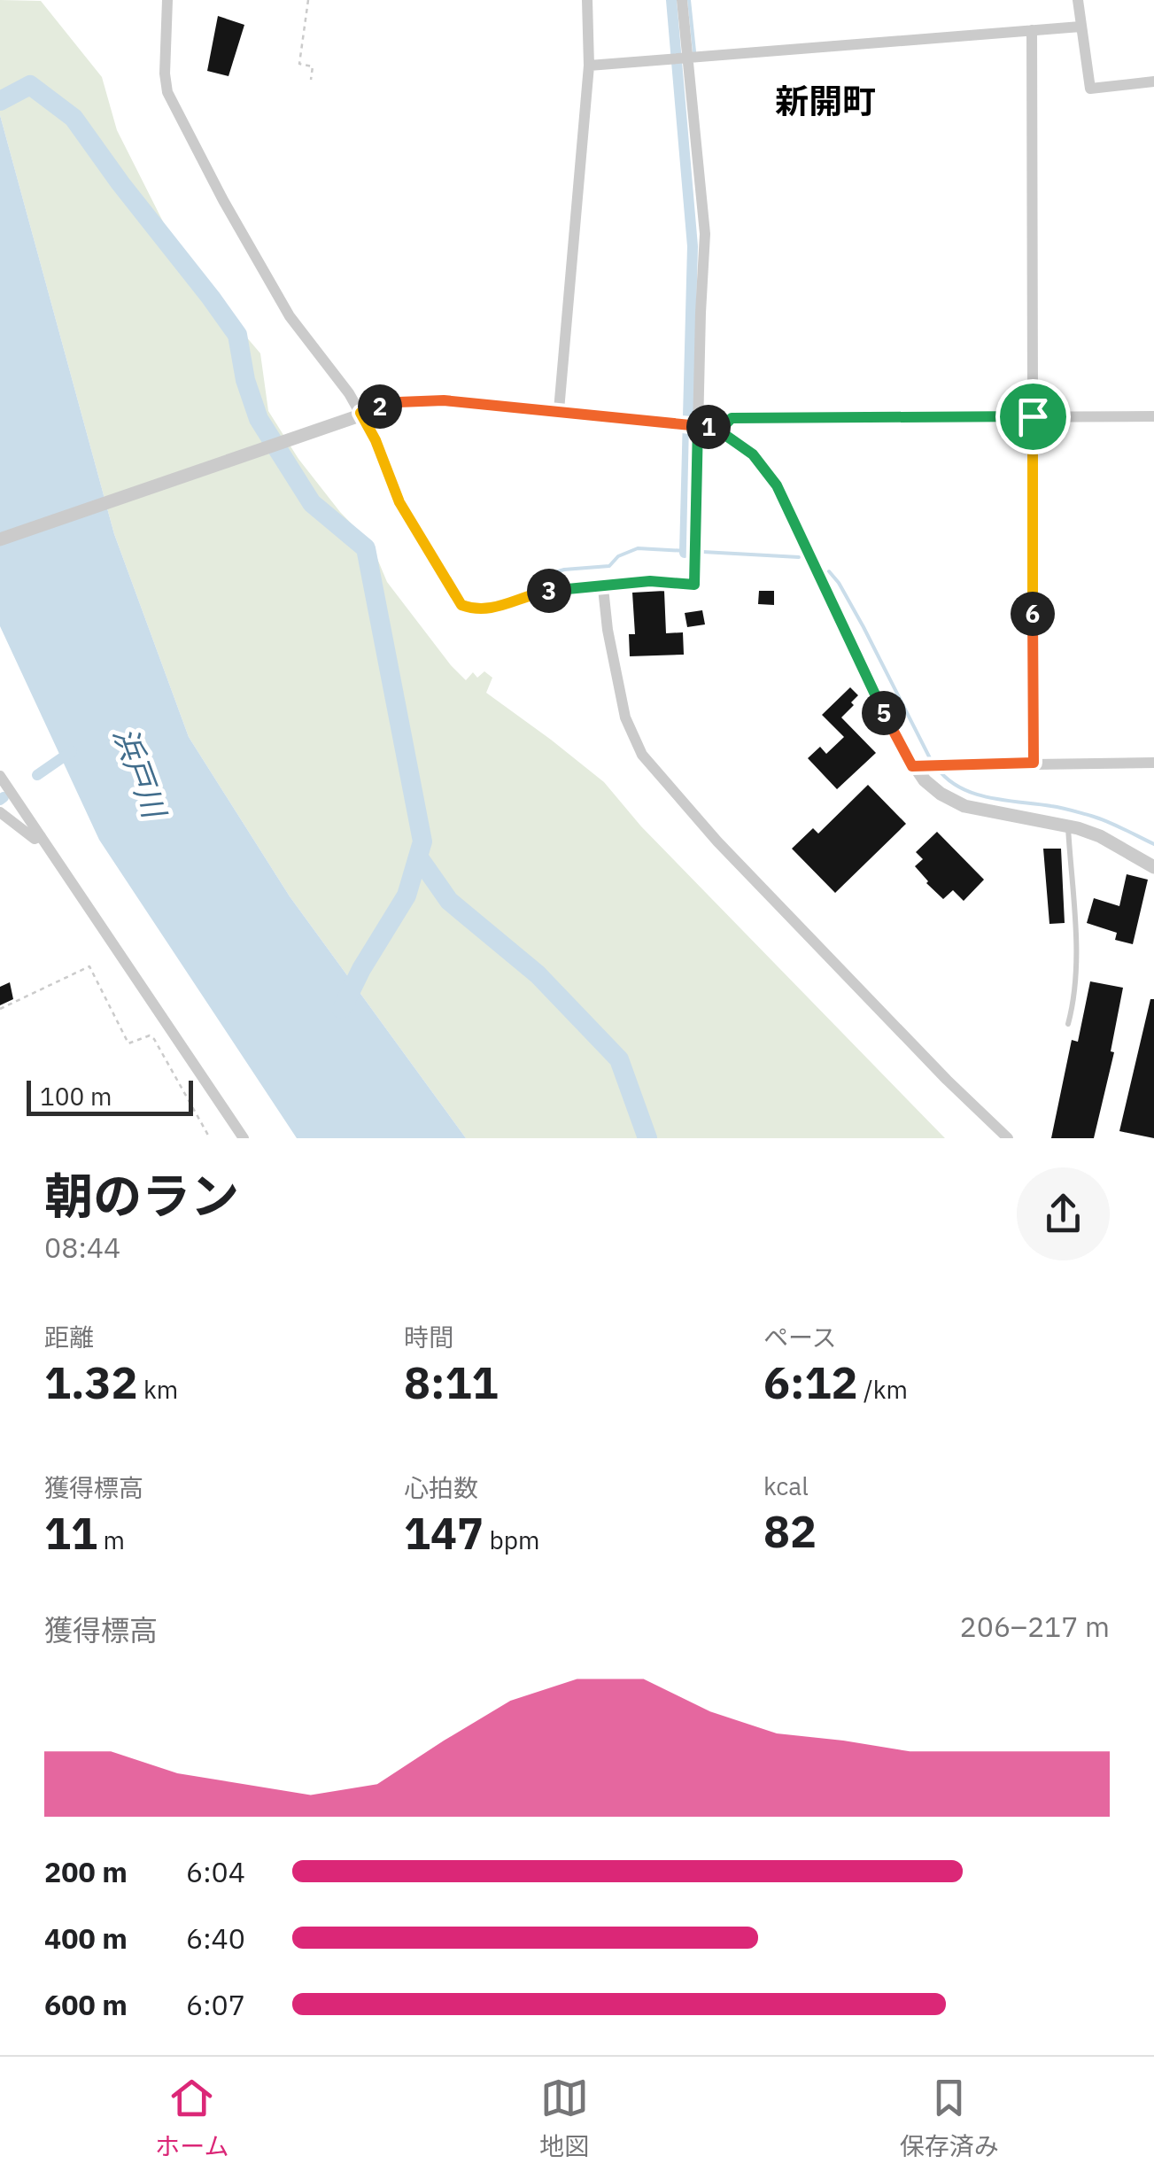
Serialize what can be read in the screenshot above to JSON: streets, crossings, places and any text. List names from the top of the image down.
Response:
{
  "districts": ["新開町"],
  "water": ["浜戸川"],
  "scale_bar": "100 m",
  "page": {
    "pins": [
      "2",
      "1",
      "3",
      "6",
      "5"
    ],
    "scale": "100 m",
    "heading": ["朝のラン", "08:44"],
    "stats": [
      ["距離", "1.32 km"],
      ["時間", "8:11"],
      ["ペース", "6:12 /km"],
      ["獲得標高", "11 m"],
      ["心拍数", "147 bpm"],
      ["kcal", "82"]
    ],
    "chart": ["獲得標高", "206–217 m"],
    "list": [
      {
        "name": "200 m",
        "note": "6:04"
      },
      {
        "name": "400 m",
        "note": "6:40"
      },
      {
        "name": "600 m",
        "note": "6:07"
      }
    ],
    "tabs": ["ホーム", "地図", "保存済み"]
  }
}
